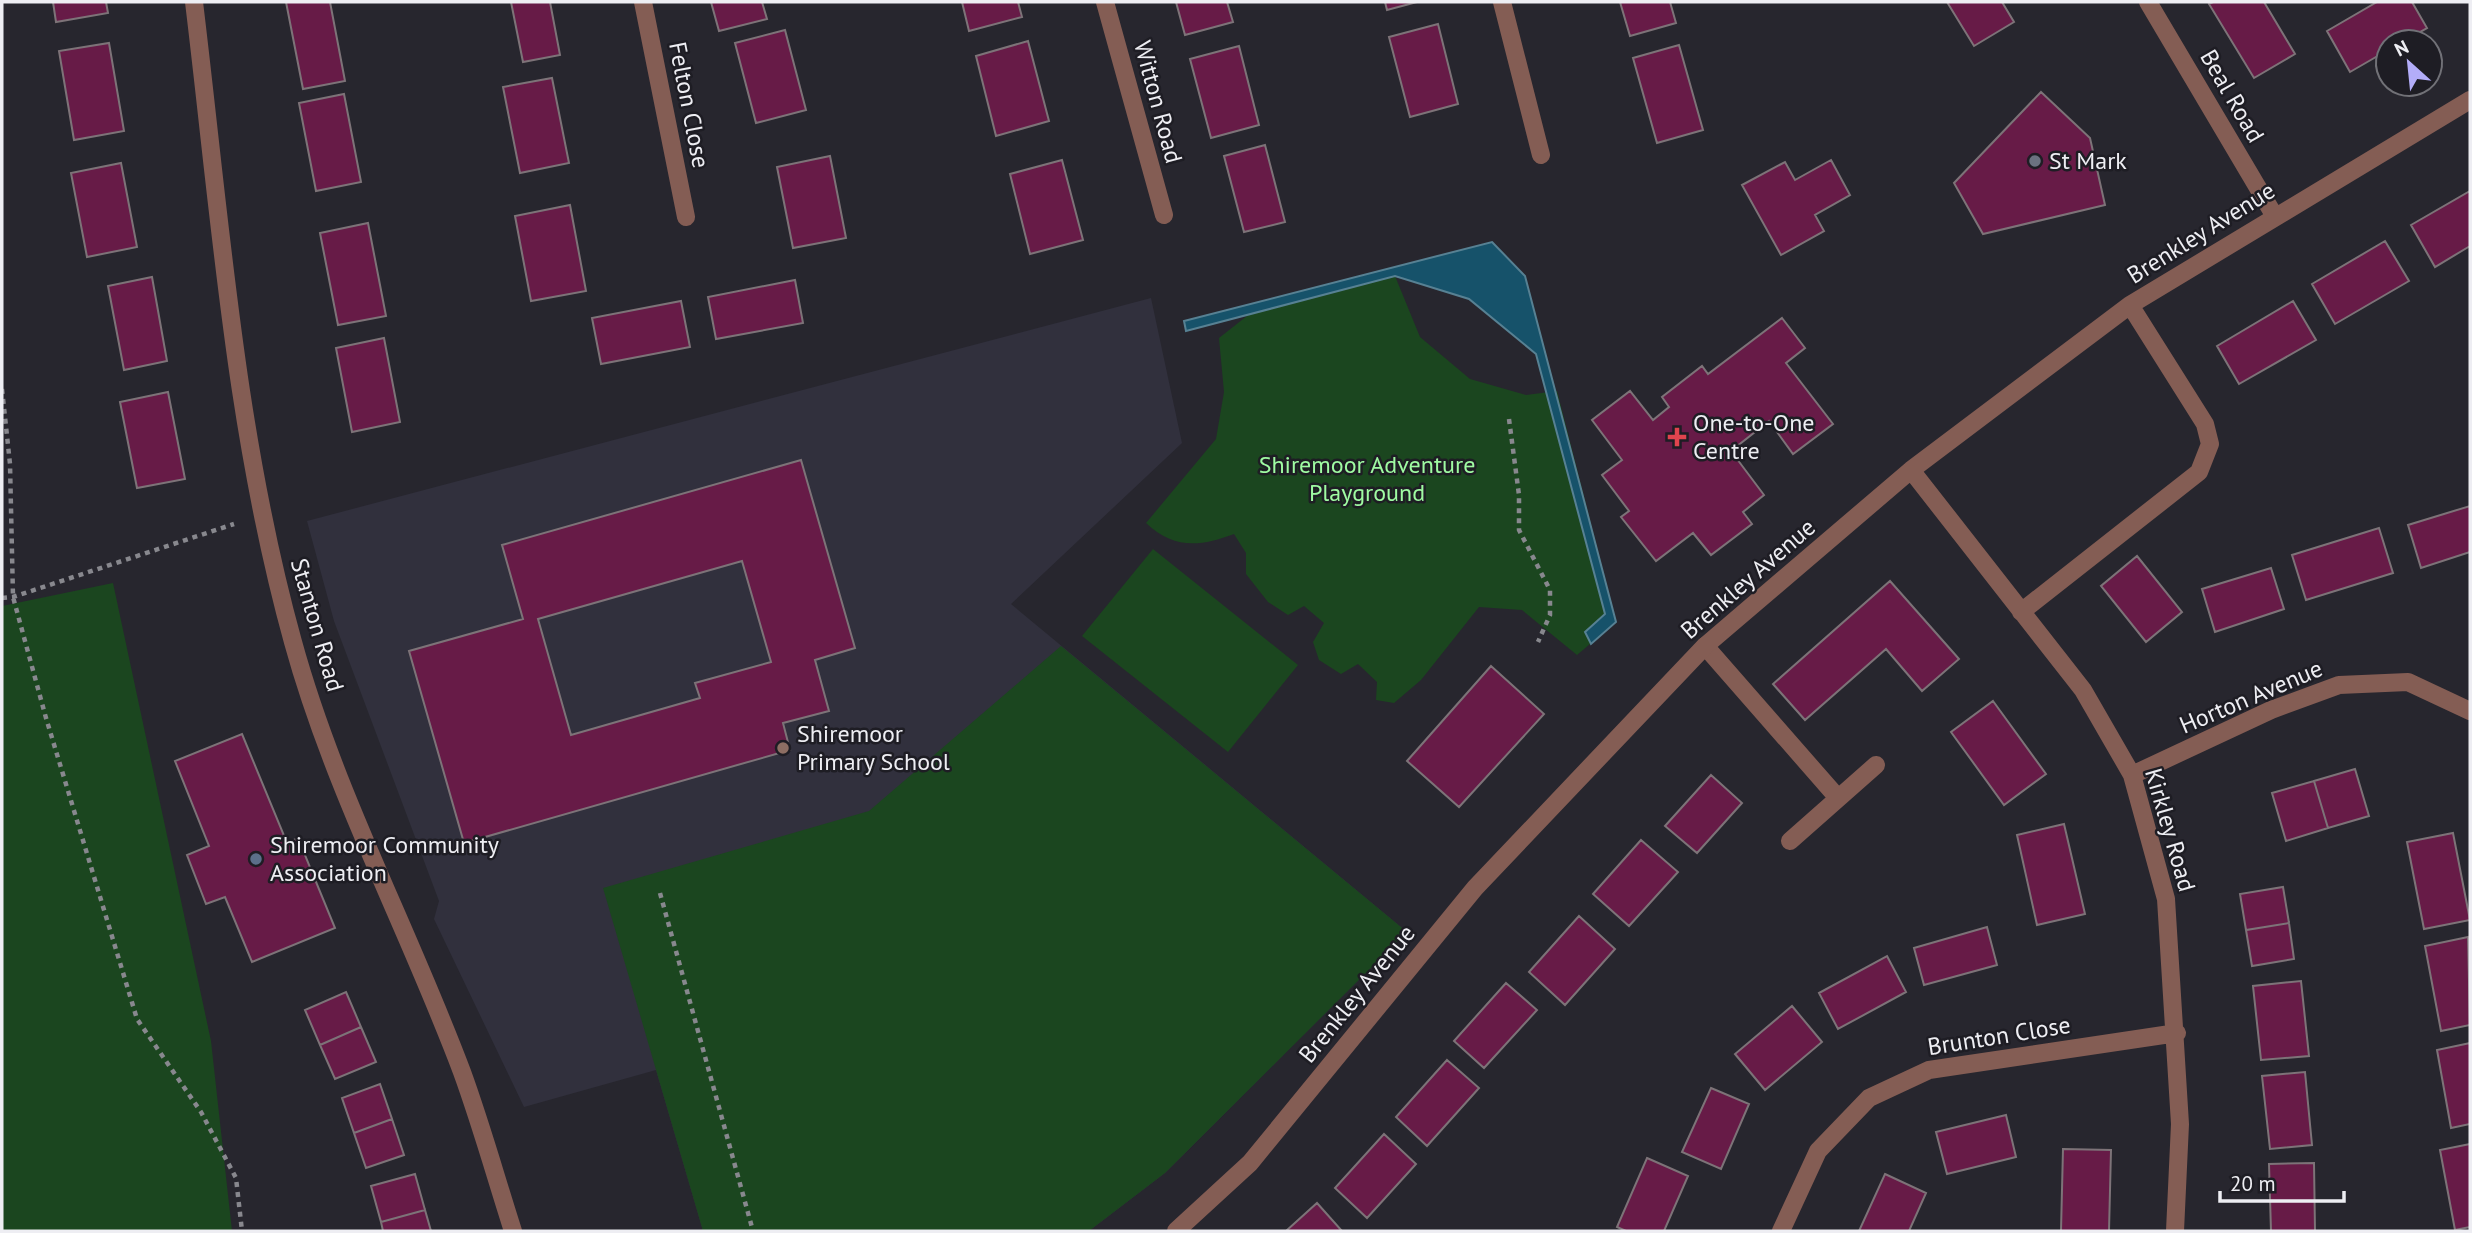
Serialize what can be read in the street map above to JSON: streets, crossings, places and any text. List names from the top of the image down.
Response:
{
  "streets": {
    "street": [
      "Beal Road",
      "Witton Road",
      "Felton Close",
      "Brenkley Avenue",
      "Stanton Road",
      "Horton Avenue",
      "Kirkley Road",
      "Brunton Close"
    ]
  },
  "crossings": [
    ["Beal Road", "Brenkley Avenue"],
    ["Brenkley Avenue", "Kirkley Road"],
    ["Horton Avenue", "Kirkley Road"],
    ["Kirkley Road", "Brunton Close"]
  ],
  "parks": ["Shiremoor Adventure Playground"],
  "places": {
    "other": ["St Mark", "Shiremoor Primary School", "Shiremoor Community Association"],
    "health": ["One-to-One Centre"]
  },
  "scale_bar": "20 m",
  "north": "top left"
}
